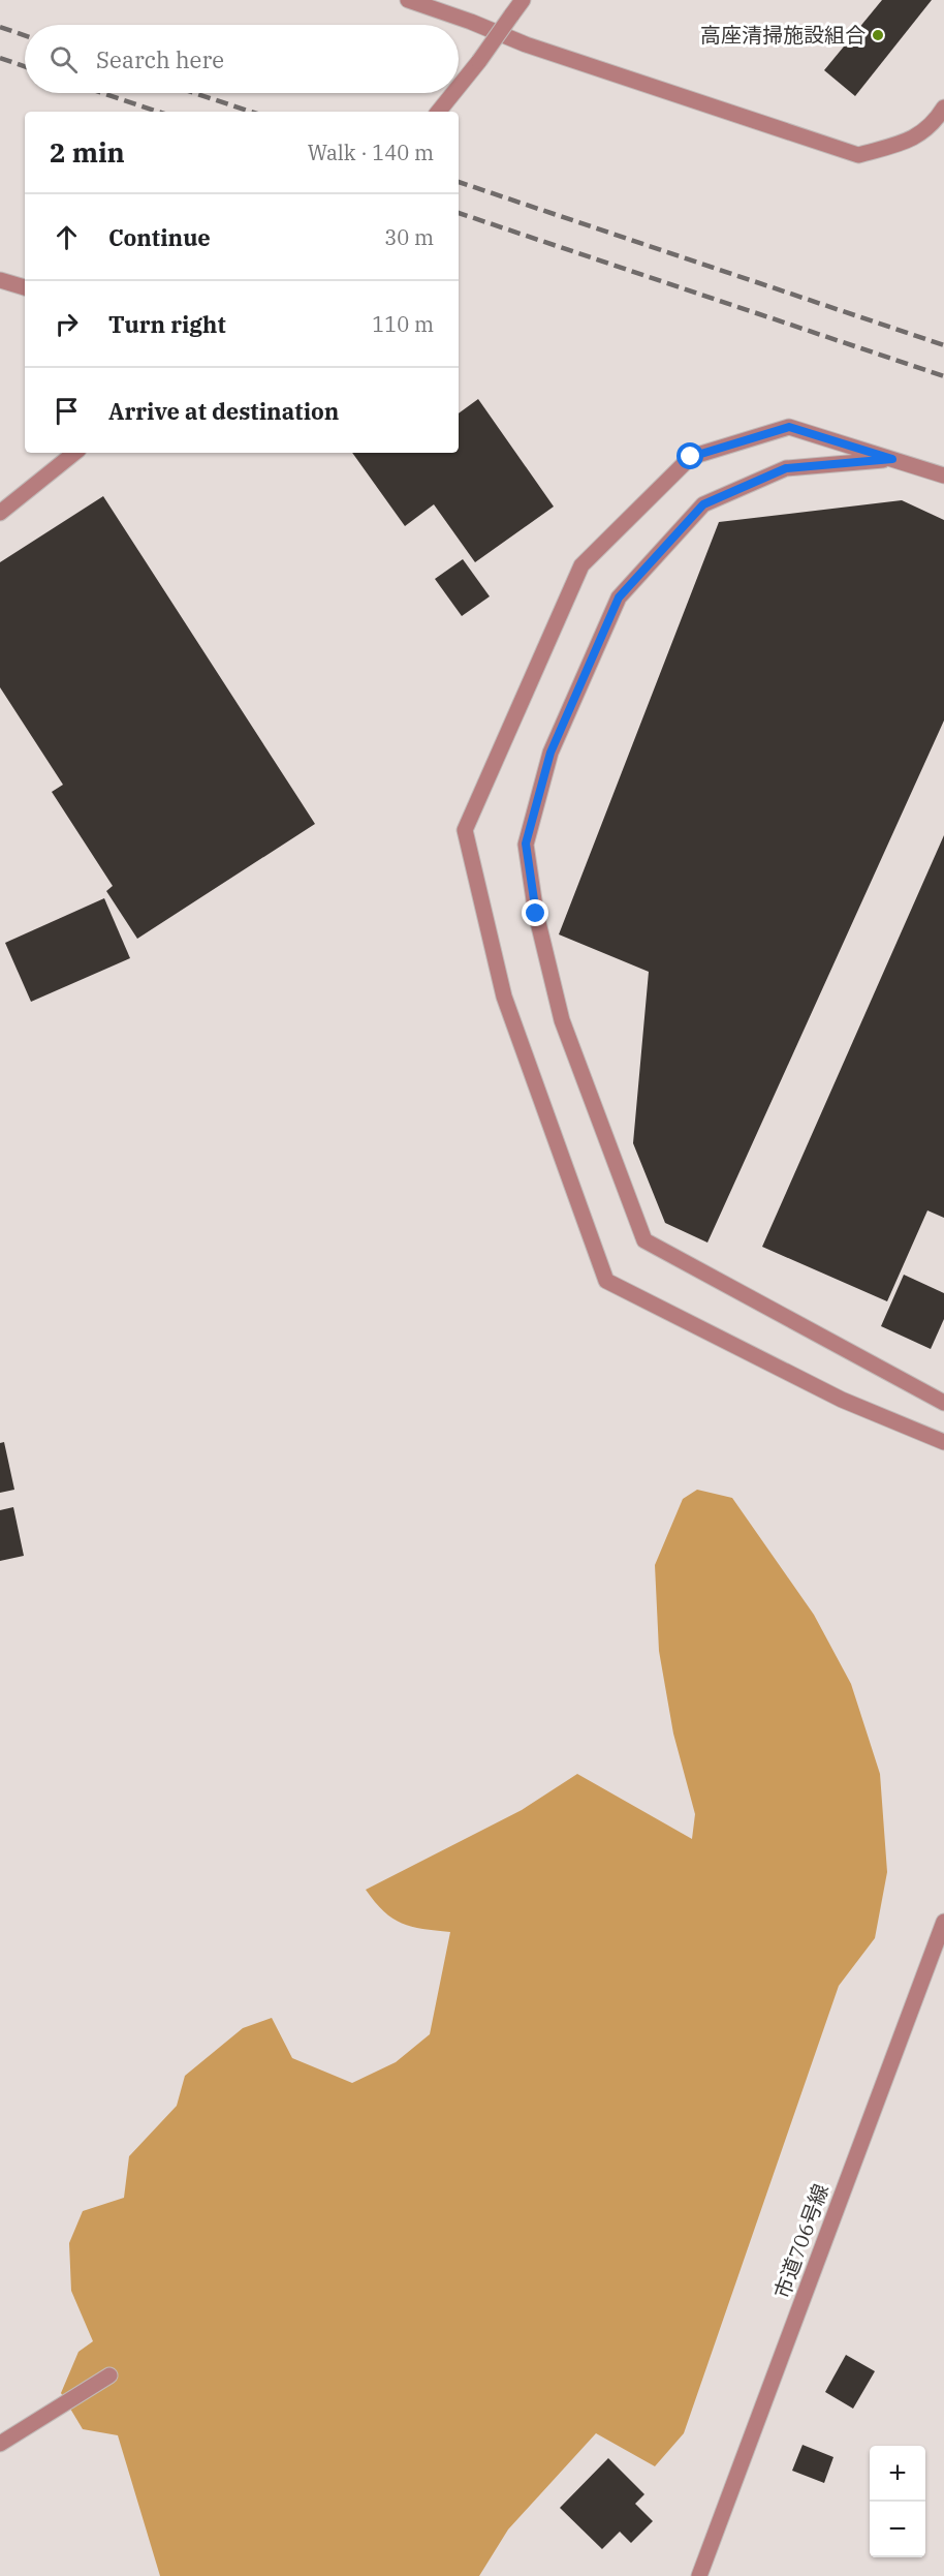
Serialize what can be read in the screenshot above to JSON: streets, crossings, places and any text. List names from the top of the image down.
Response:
{
  "streets": {
    "street": ["市道706号線"]
  },
  "places": ["高座清掃施設組合"],
  "page": {
    "search": "Search here",
    "heading": ["2 min", "Walk · 140 m"],
    "list": [
      ["Continue", "30 m"],
      ["Turn right", "110 m"],
      "Arrive at destination"
    ],
    "map_buttons": ["+", "−"]
  }
}
